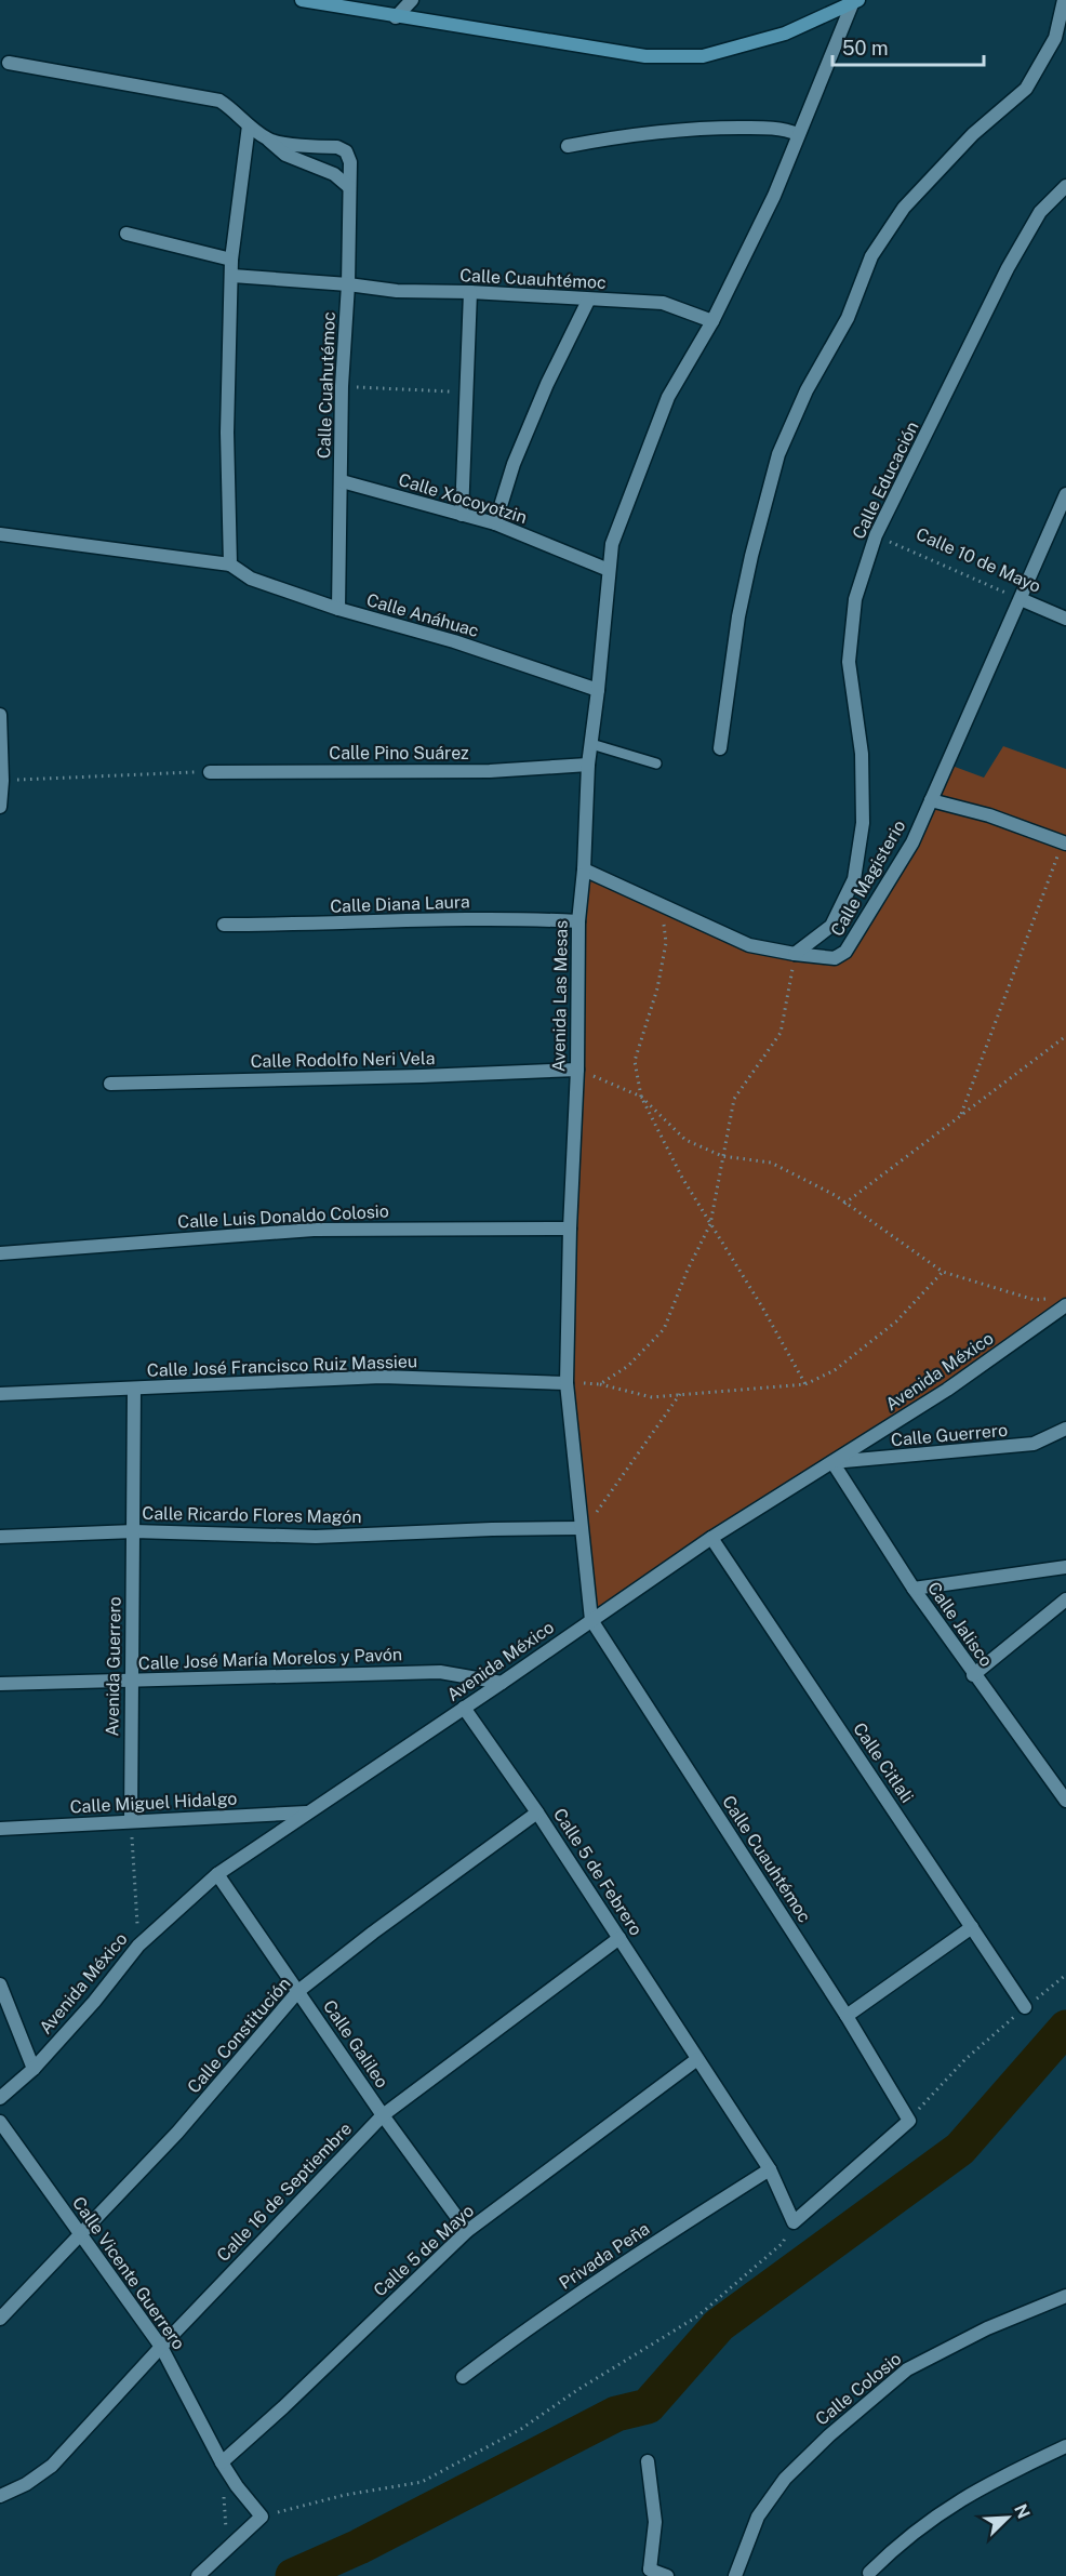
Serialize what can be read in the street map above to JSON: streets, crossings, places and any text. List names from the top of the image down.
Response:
{
  "streets": {
    "street": [
      "Calle Cuauhtémoc",
      "Calle Cuahutémoc",
      "Calle Educación",
      "Calle Xocoyotzin",
      "Calle 10 de Mayo",
      "Calle Anáhuac",
      "Calle Pino Suárez",
      "Calle Magisterio",
      "Calle Diana Laura",
      "Avenida Las Mesas",
      "Calle Rodolfo Neri Vela",
      "Calle Luis Donaldo Colosio",
      "Calle José Francisco Ruiz Massieu",
      "Avenida México",
      "Calle Guerrero",
      "Calle Ricardo Flores Magón",
      "Calle Jalisco",
      "Calle José María Morelos y Pavón",
      "Avenida Guerrero",
      "Calle Citlali",
      "Calle Miguel Hidalgo",
      "Calle 5 de Febrero",
      "Calle Constitución",
      "Calle Galileo",
      "Calle 16 de Septiembre",
      "Calle 5 de Mayo",
      "Privada Peña",
      "Calle Vicente Guerrero",
      "Calle Colosio"
    ]
  },
  "crossings": [
    ["Calle Cuauhtémoc", "Calle Cuahutémoc"],
    ["Calle Cuauhtémoc", "Avenida Las Mesas"],
    ["Calle Cuauhtémoc", "Avenida México"],
    ["Calle Cuahutémoc", "Calle Xocoyotzin"],
    ["Calle Cuahutémoc", "Calle Anáhuac"],
    ["Calle Educación", "Calle 10 de Mayo"],
    ["Calle Educación", "Calle Magisterio"],
    ["Calle Xocoyotzin", "Avenida Las Mesas"],
    ["Calle 10 de Mayo", "Calle Magisterio"],
    ["Calle Anáhuac", "Avenida Las Mesas"],
    ["Calle Pino Suárez", "Avenida Las Mesas"],
    ["Calle Magisterio", "Avenida Las Mesas"],
    ["Calle Diana Laura", "Avenida Las Mesas"],
    ["Avenida Las Mesas", "Calle Rodolfo Neri Vela"],
    ["Avenida Las Mesas", "Calle Luis Donaldo Colosio"],
    ["Avenida Las Mesas", "Calle José Francisco Ruiz Massieu"],
    ["Avenida Las Mesas", "Calle Ricardo Flores Magón"],
    ["Calle José Francisco Ruiz Massieu", "Avenida Guerrero"],
    ["Avenida México", "Calle Guerrero"],
    ["Avenida México", "Calle Jalisco"],
    ["Avenida México", "Calle José María Morelos y Pavón"],
    ["Avenida México", "Calle Citlali"],
    ["Avenida México", "Calle Miguel Hidalgo"],
    ["Avenida México", "Calle 5 de Febrero"],
    ["Avenida México", "Calle Galileo"],
    ["Calle Guerrero", "Calle Jalisco"],
    ["Calle Ricardo Flores Magón", "Avenida Guerrero"],
    ["Calle José María Morelos y Pavón", "Avenida Guerrero"],
    ["Avenida Guerrero", "Calle Miguel Hidalgo"],
    ["Calle 5 de Febrero", "Calle Constitución"],
    ["Calle 5 de Febrero", "Calle 16 de Septiembre"],
    ["Calle 5 de Febrero", "Calle 5 de Mayo"],
    ["Calle 5 de Febrero", "Privada Peña"],
    ["Calle Constitución", "Calle Galileo"],
    ["Calle Constitución", "Calle Vicente Guerrero"],
    ["Calle Galileo", "Calle 16 de Septiembre"],
    ["Calle Galileo", "Calle 5 de Mayo"],
    ["Calle 16 de Septiembre", "Calle Vicente Guerrero"],
    ["Calle 5 de Mayo", "Calle Vicente Guerrero"]
  ],
  "scale_bar": "50 m",
  "north": "top right"
}
